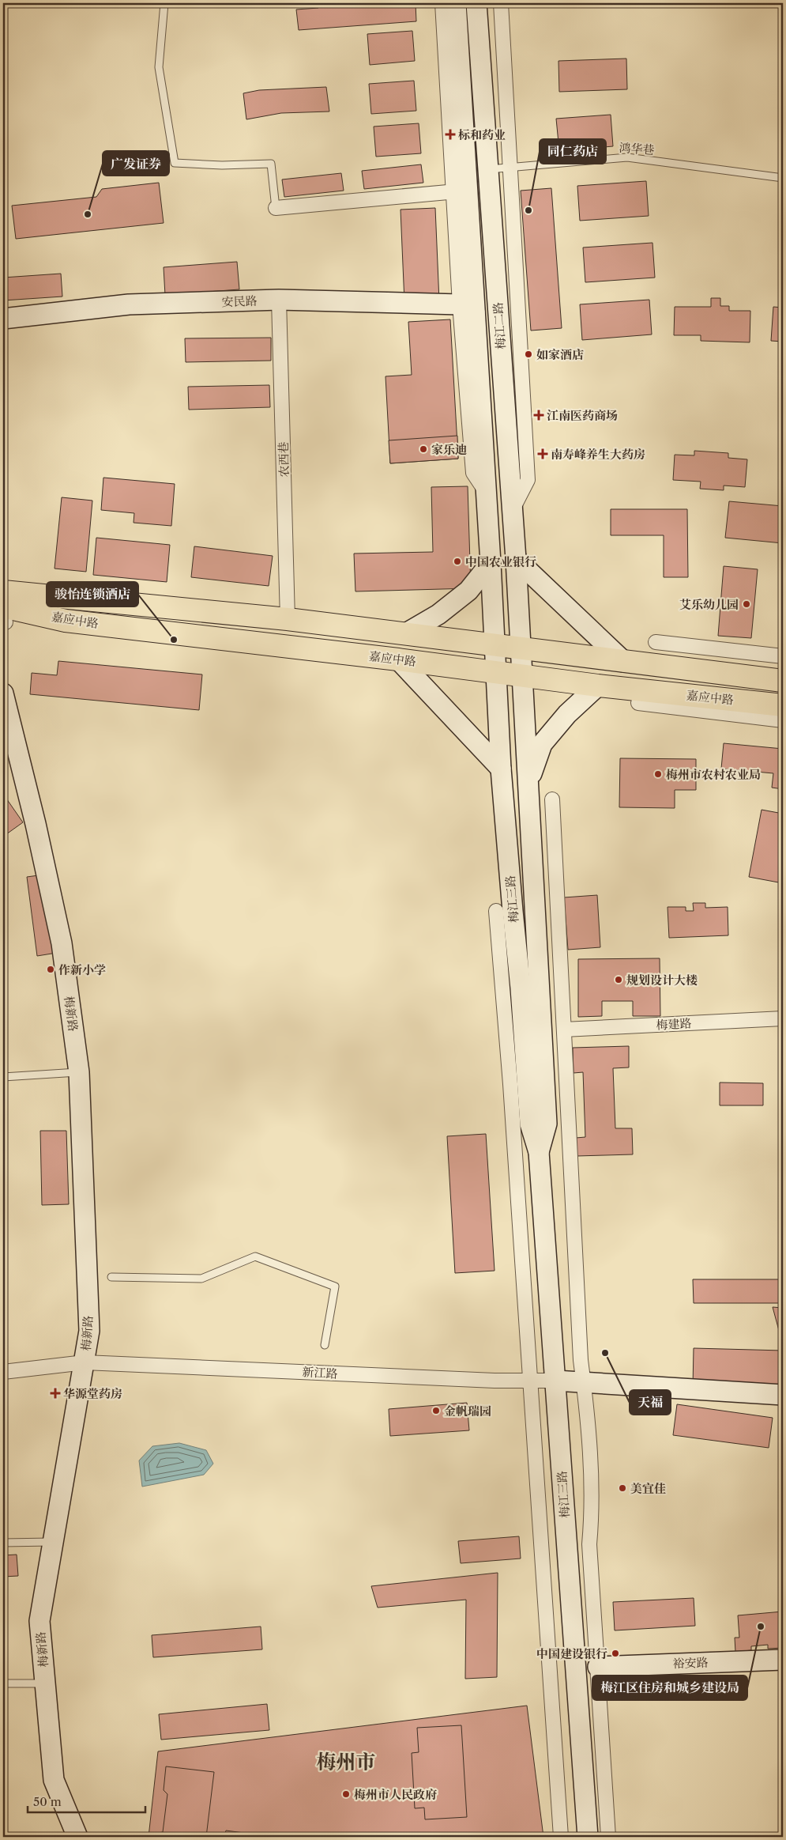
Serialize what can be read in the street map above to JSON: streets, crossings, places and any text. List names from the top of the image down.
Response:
{
  "streets": {
    "main road": [
      "安民路",
      "梅江二路",
      "嘉应中路",
      "梅江三路",
      "梅新路",
      "裕安路"
    ],
    "street": ["农西巷", "梅建路", "新江路"],
    "lane": ["鸿华巷"]
  },
  "crossings": [
    ["鸿华巷", "梅江二路"],
    ["安民路", "梅江二路"],
    ["安民路", "农西巷"],
    ["梅江二路", "嘉应中路"],
    ["梅江二路", "梅江三路"],
    ["农西巷", "嘉应中路"],
    ["嘉应中路", "梅江三路"],
    ["梅江三路", "新江路"],
    ["梅新路", "新江路"]
  ],
  "districts": ["梅州市"],
  "places": {
    "health": [
      "标和药业",
      "江南医药商场",
      "南寿峰养生大药房",
      "华源堂药房"
    ],
    "other": [
      "同仁药店",
      "广发证券",
      "如家酒店",
      "家乐迪",
      "中国农业银行",
      "艾乐幼儿园",
      "骏怡连锁酒店",
      "梅州市农村农业局",
      "作新小学",
      "规划设计大楼",
      "天福",
      "金帆瑞园",
      "美宜佳",
      "梅江区住房和城乡建设局",
      "中国建设银行",
      "梅州市人民政府"
    ]
  },
  "scale_bar": "50 m"
}
